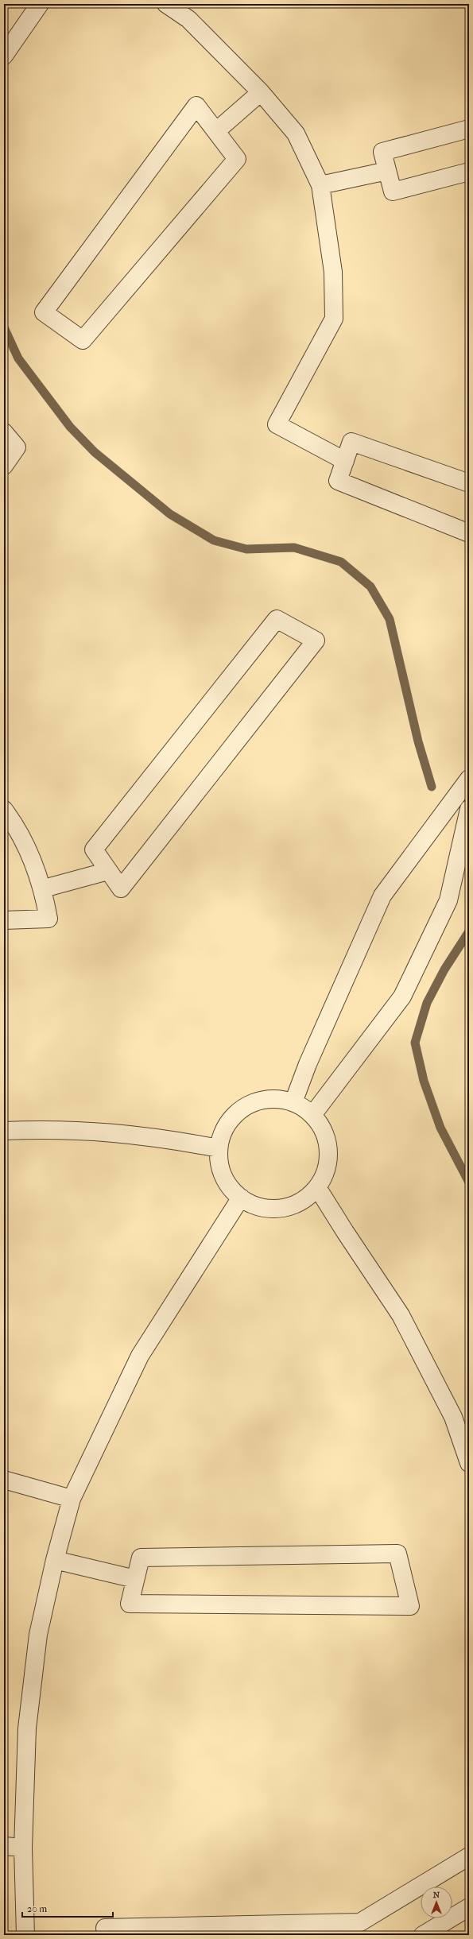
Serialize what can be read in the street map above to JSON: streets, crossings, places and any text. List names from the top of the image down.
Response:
{
  "scale_bar": "20 m",
  "north": "top"
}
